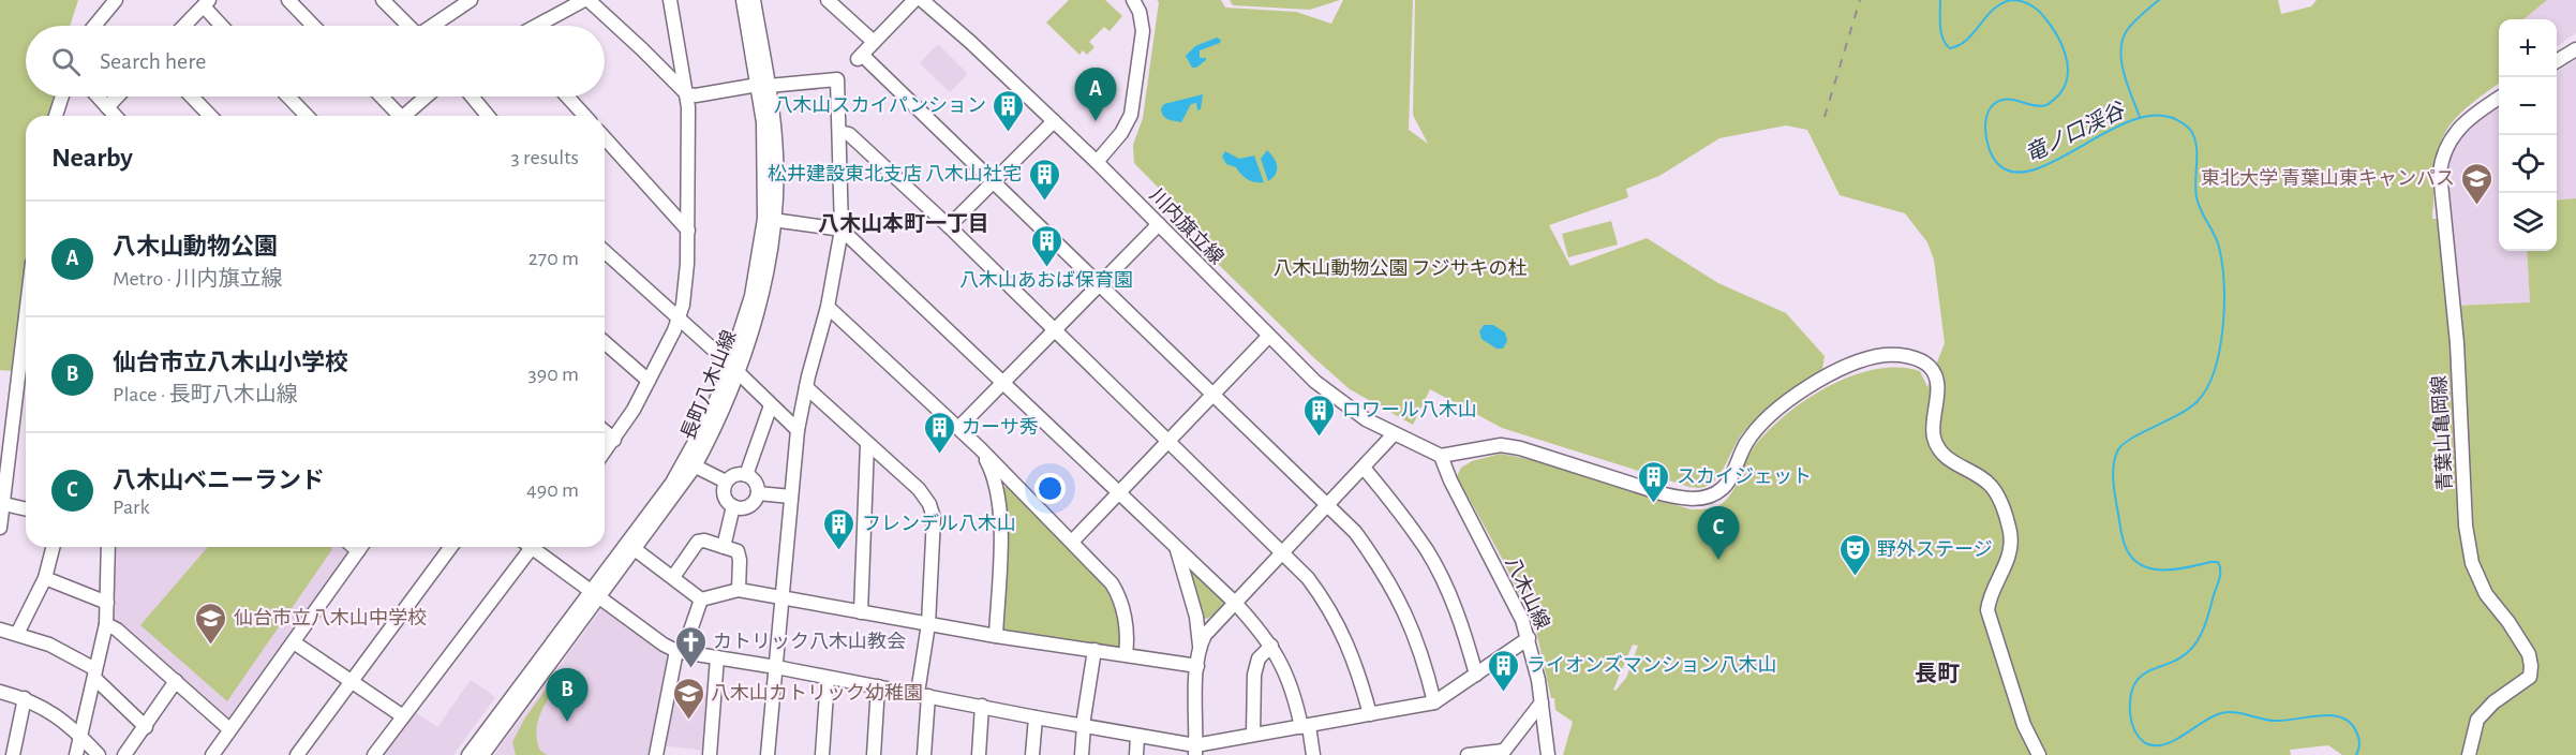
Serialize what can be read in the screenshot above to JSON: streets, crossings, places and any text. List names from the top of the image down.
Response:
{
  "streets": {
    "street": [
      "川内旗立線",
      "長町八木山線",
      "青葉山亀岡線",
      "八木山線"
    ]
  },
  "crossings": [
    ["川内旗立線", "八木山線"]
  ],
  "districts": ["八木山本町一丁目", "長町"],
  "water": ["竜ノ口渓谷"],
  "parks": ["八木山動物公園 フジサキの杜"],
  "places": {
    "building": [
      "八木山スカイパンション",
      "松井建設東北支店 八木山社宅",
      "八木山あおば保育園",
      "ロワール八木山",
      "カーサ秀",
      "スカイジェット",
      "フレンデル八木山",
      "ライオンズマンション八木山"
    ],
    "school or university": ["東北大学 青葉山東キャンパス", "仙台市立八木山中学校", "八木山カトリック幼稚園"],
    "theatre": ["野外ステージ"],
    "church": ["カトリック八木山教会"]
  },
  "page": {
    "map_buttons": ["+", "−"],
    "search": "Search here",
    "pins": ["A", "C", "B"],
    "heading": ["Nearby", "3 results"],
    "list": [
      {
        "mark": "A",
        "name": "八木山動物公園",
        "note": "Metro · 川内旗立線",
        "value": "270 m"
      },
      {
        "mark": "B",
        "name": "仙台市立八木山小学校",
        "note": "Place · 長町八木山線",
        "value": "390 m"
      },
      {
        "mark": "C",
        "name": "八木山ベニーランド",
        "note": "Park",
        "value": "490 m"
      }
    ]
  }
}
